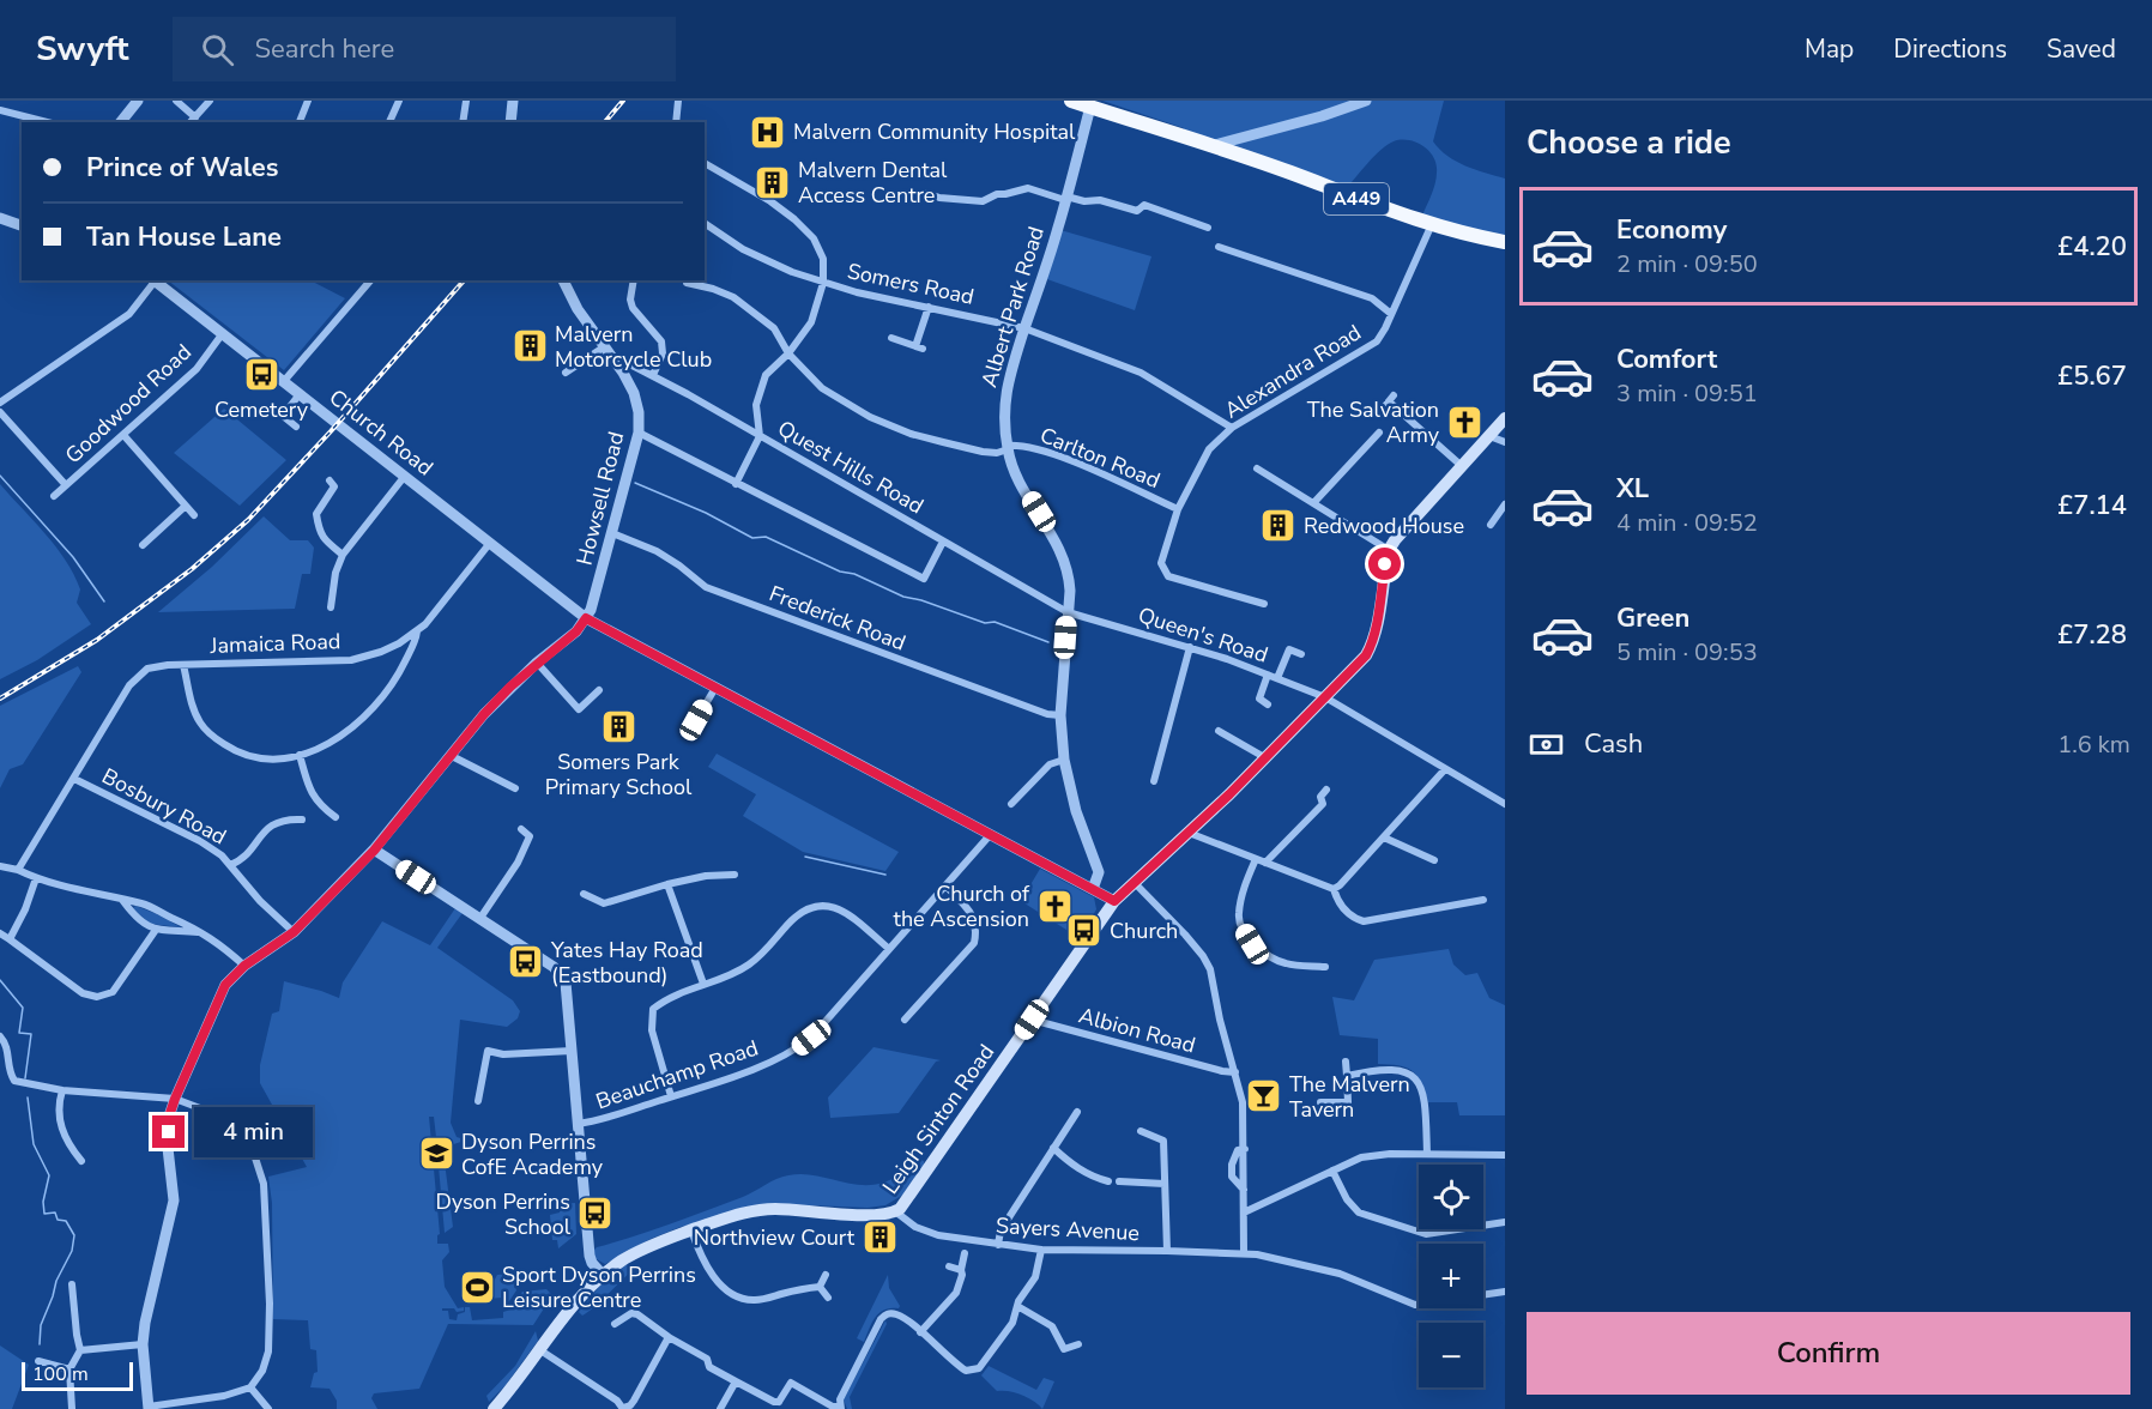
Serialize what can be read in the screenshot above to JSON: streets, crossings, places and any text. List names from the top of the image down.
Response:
{
  "streets": {
    "highway": ["A449"],
    "main road": ["Leigh Sinton Road"],
    "street": [
      "Somers Road",
      "Albert Park Road",
      "Alexandra Road",
      "Goodwood Road",
      "Church Road",
      "Carlton Road",
      "Quest Hills Road",
      "Howsell Road",
      "Frederick Road",
      "Queen's Road",
      "Jamaica Road",
      "Bosbury Road",
      "Albion Road",
      "Beauchamp Road",
      "Sayers Avenue"
    ]
  },
  "crossings": [
    ["A449", "Albert Park Road"],
    ["A449", "Alexandra Road"],
    ["Somers Road", "Albert Park Road"],
    ["Somers Road", "Alexandra Road"],
    ["Albert Park Road", "Church Road"],
    ["Albert Park Road", "Carlton Road"],
    ["Albert Park Road", "Quest Hills Road"],
    ["Albert Park Road", "Frederick Road"],
    ["Albert Park Road", "Queen's Road"],
    ["Alexandra Road", "Carlton Road"],
    ["Goodwood Road", "Church Road"],
    ["Church Road", "Howsell Road"],
    ["Church Road", "Jamaica Road"],
    ["Church Road", "Beauchamp Road"],
    ["Church Road", "Leigh Sinton Road"],
    ["Quest Hills Road", "Howsell Road"],
    ["Quest Hills Road", "Queen's Road"],
    ["Howsell Road", "Frederick Road"],
    ["Queen's Road", "Leigh Sinton Road"],
    ["Jamaica Road", "Bosbury Road"],
    ["Albion Road", "Leigh Sinton Road"],
    ["Leigh Sinton Road", "Sayers Avenue"]
  ],
  "places": {
    "hospital": ["Malvern Community Hospital"],
    "building": [
      "Malvern Dental Access Centre",
      "Malvern Motorcycle Club",
      "Redwood House",
      "Somers Park Primary School",
      "Northview Court"
    ],
    "bus stop": [
      "Cemetery",
      "Church",
      "Yates Hay Road (Eastbound)",
      "Dyson Perrins School"
    ],
    "church": ["The Salvation Army", "Church of the Ascension"],
    "bar": ["The Malvern Tavern"],
    "school or university": ["Dyson Perrins CofE Academy"],
    "sports": ["Sport Dyson Perrins Leisure Centre"]
  },
  "scale_bar": "100 m",
  "page": {
    "header": "Swyft",
    "search": "Search here",
    "nav": ["Map", "Directions", "Saved"],
    "heading": "Choose a ride",
    "banner": ["Prince of Wales", "Tan House Lane"],
    "list": [
      {
        "name": "Economy",
        "note": "2 min · 09:50",
        "value": "£4.20"
      },
      {
        "name": "Comfort",
        "note": "3 min · 09:51",
        "value": "£5.67"
      },
      {
        "name": "XL",
        "note": "4 min · 09:52",
        "value": "£7.14"
      },
      {
        "name": "Green",
        "note": "5 min · 09:53",
        "value": "£7.28"
      }
    ],
    "pay": ["Cash", "1.6 km"],
    "bubble": "4 min",
    "map_buttons": ["+", "−"],
    "buttons": "Confirm",
    "scale": "100 m"
  }
}
